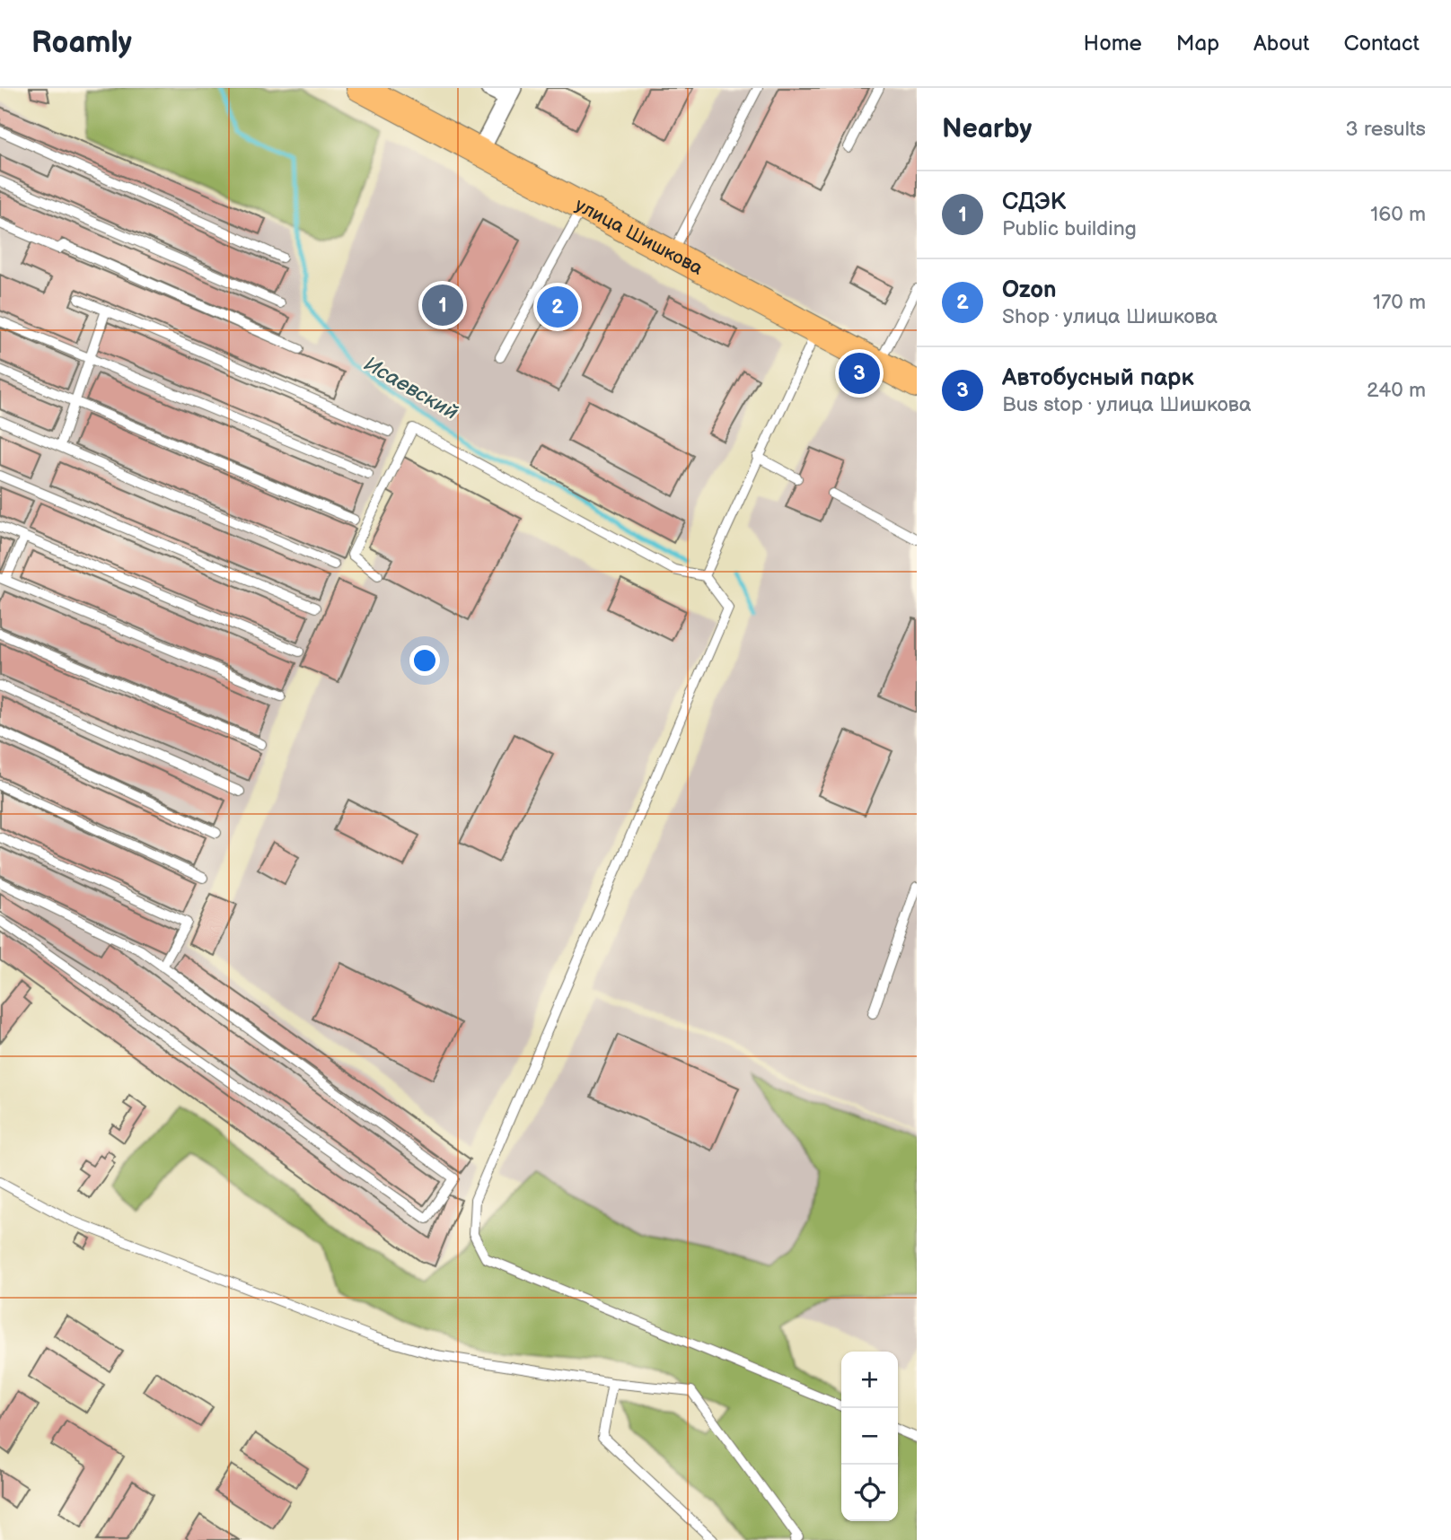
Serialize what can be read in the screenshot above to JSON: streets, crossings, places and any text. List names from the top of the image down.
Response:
{
  "streets": {
    "main road": ["улица Шишкова"]
  },
  "water": ["Исаевский"],
  "page": {
    "header": "Roamly",
    "nav": [
      "Home",
      "Map",
      "About",
      "Contact"
    ],
    "heading": ["Nearby", "3 results"],
    "list": [
      {
        "mark": "1",
        "name": "СДЭК",
        "note": "Public building",
        "value": "160 m"
      },
      {
        "mark": "2",
        "name": "Ozon",
        "note": "Shop · улица Шишкова",
        "value": "170 m"
      },
      {
        "mark": "3",
        "name": "Автобусный парк",
        "note": "Bus stop · улица Шишкова",
        "value": "240 m"
      }
    ],
    "pins": ["1", "2", "3"],
    "map_buttons": ["+", "−"]
  }
}
